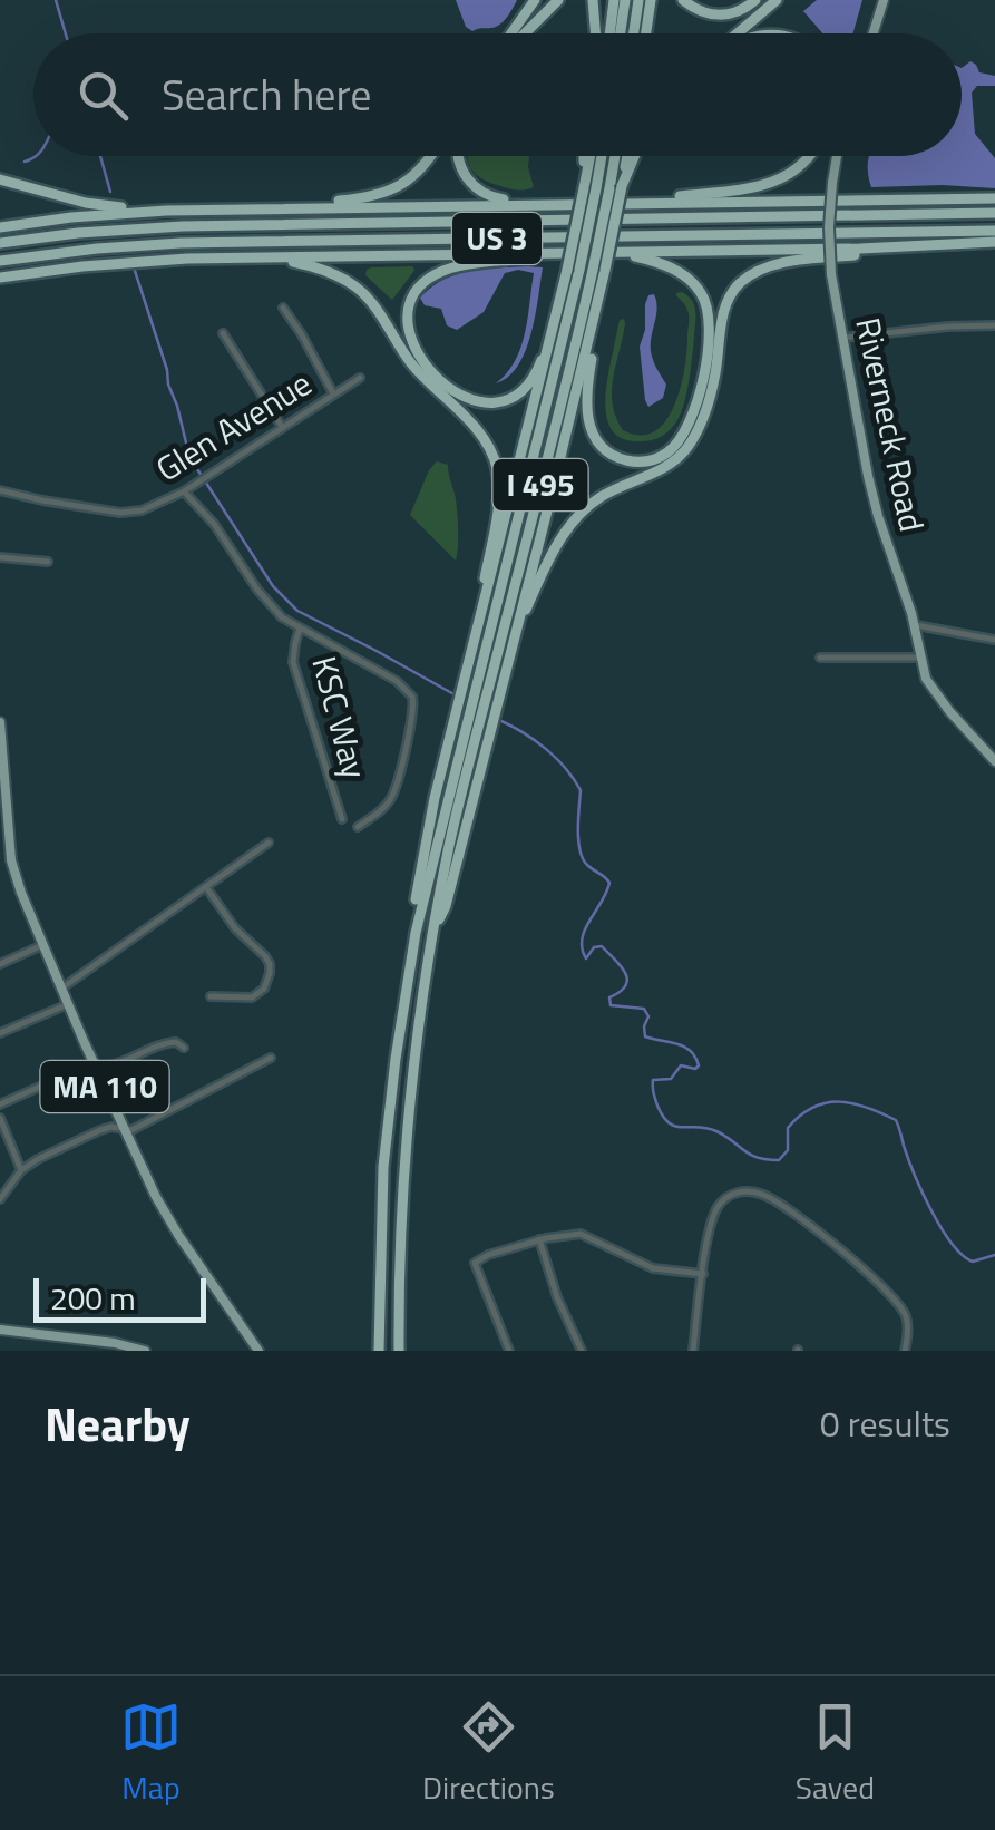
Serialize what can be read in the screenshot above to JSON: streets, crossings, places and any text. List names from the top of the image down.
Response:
{
  "streets": {
    "highway": ["US 3", "I 495"],
    "main road": ["Riverneck Road", "MA 110"],
    "street": ["Glen Avenue", "KSC Way"]
  },
  "scale_bar": "200 m",
  "page": {
    "search": "Search here",
    "scale": "200 m",
    "heading": ["Nearby", "0 results"],
    "nav": ["Map", "Directions", "Saved"]
  }
}
